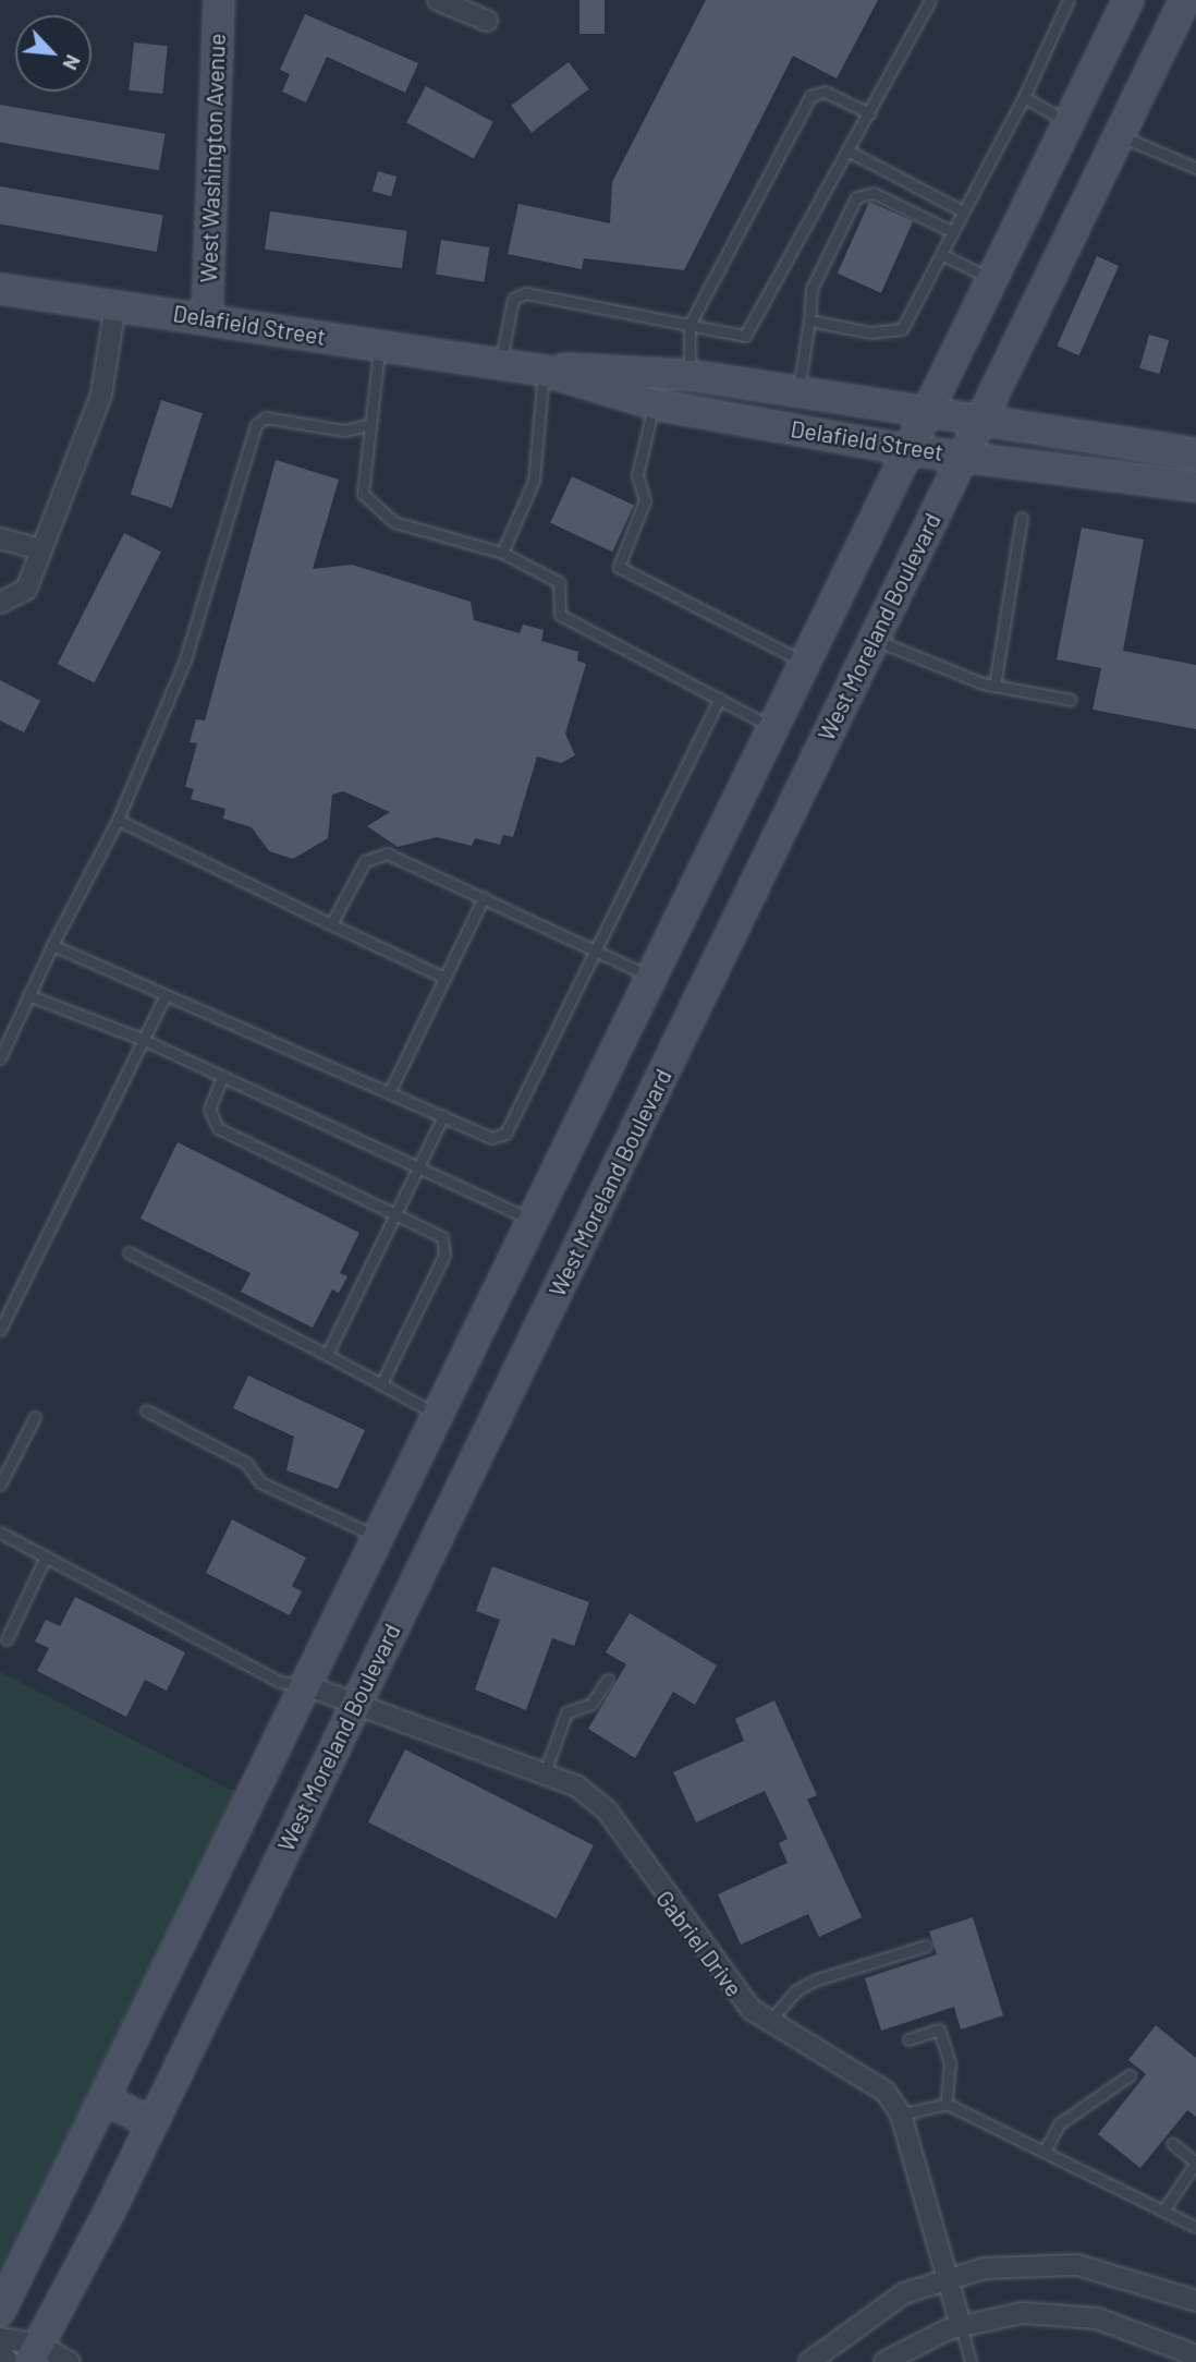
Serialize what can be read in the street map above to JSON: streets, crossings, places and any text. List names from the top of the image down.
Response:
{
  "streets": {
    "street": [
      "West Washington Avenue",
      "Delafield Street",
      "West Moreland Boulevard",
      "Gabriel Drive"
    ]
  },
  "crossings": [
    ["West Washington Avenue", "Delafield Street"],
    ["Delafield Street", "West Moreland Boulevard"],
    ["West Moreland Boulevard", "Gabriel Drive"]
  ],
  "north": "bottom right"
}
